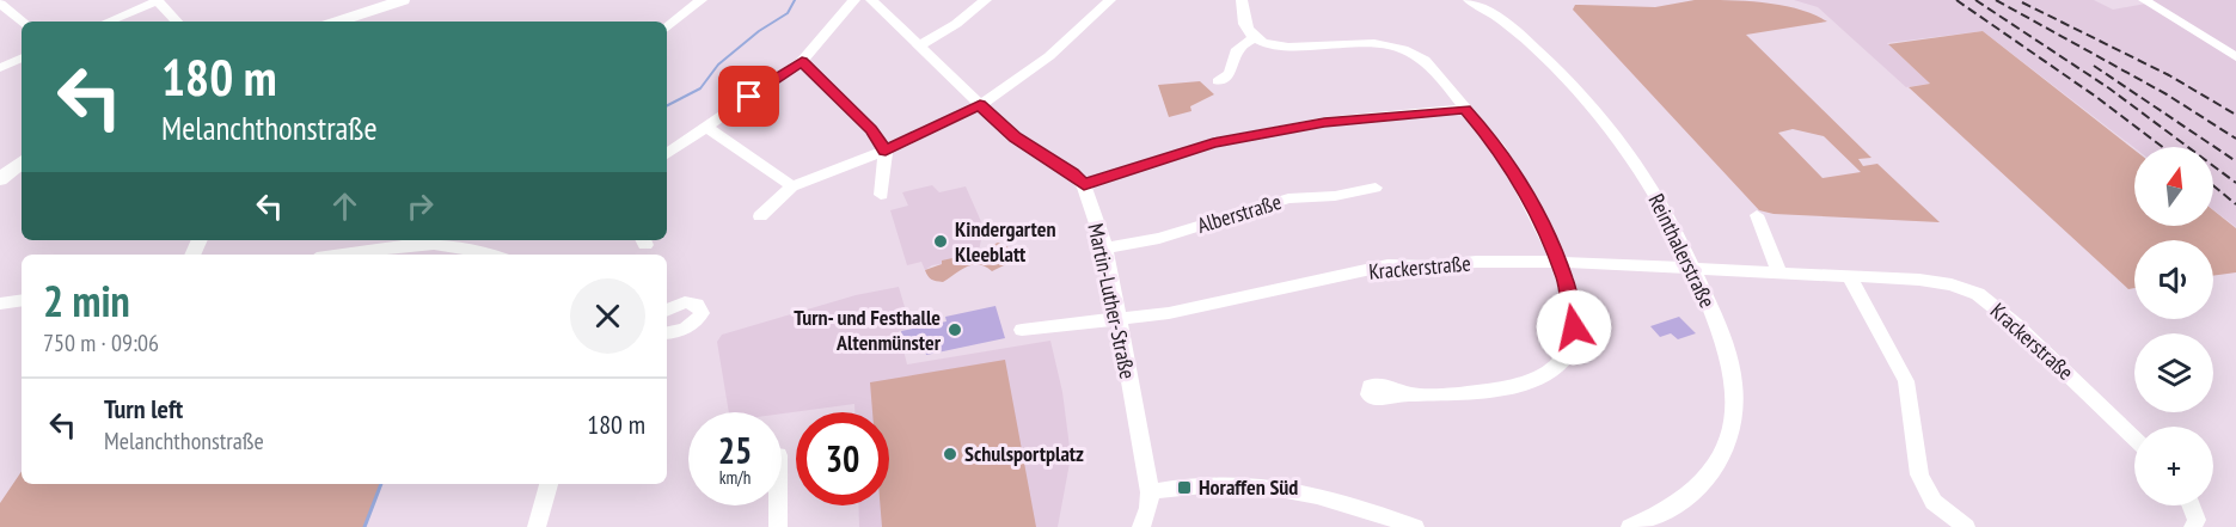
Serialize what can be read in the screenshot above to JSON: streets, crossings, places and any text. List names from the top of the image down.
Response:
{
  "streets": {
    "street": [
      "Alberstraße",
      "Reinthalerstraße",
      "Krackerstraße",
      "Martin-Luther-Straße"
    ]
  },
  "crossings": [
    ["Alberstraße", "Martin-Luther-Straße"],
    ["Reinthalerstraße", "Krackerstraße"],
    ["Krackerstraße", "Martin-Luther-Straße"]
  ],
  "places": {
    "other": ["Kindergarten Kleeblatt", "Turn- und Festhalle Altenmünster", "Schulsportplatz"],
    "transit": ["Horaffen Süd"]
  },
  "north": "top",
  "page": {
    "turn": ["180 m", "Melanchthonstraße"],
    "map_buttons": "+",
    "heading": ["2 min", "750 m · 09:06"],
    "list": [
      {
        "name": "Turn left",
        "note": "Melanchthonstraße",
        "value": "180 m"
      }
    ],
    "speed": "25 km/h",
    "limit": "30"
  }
}
